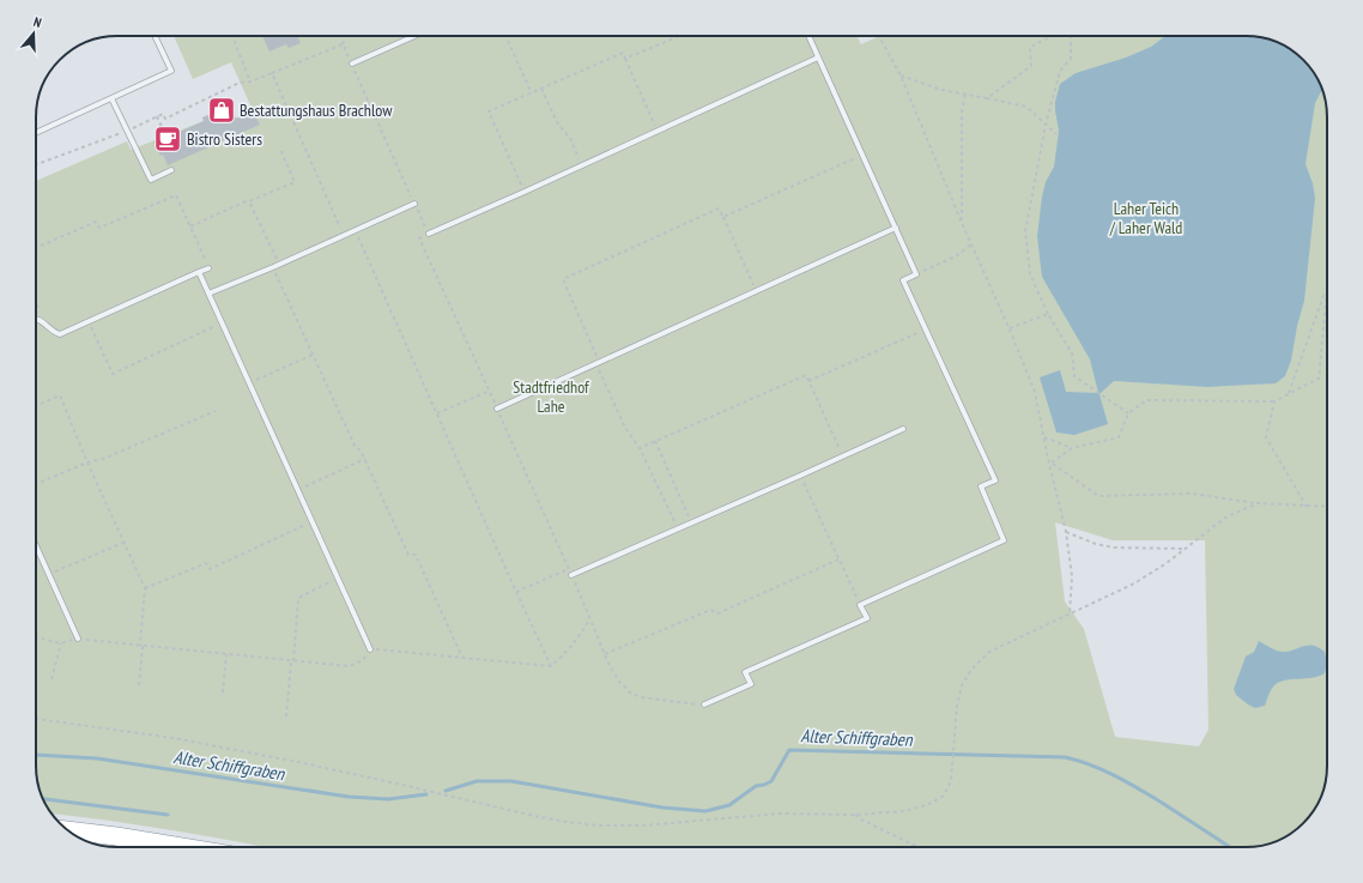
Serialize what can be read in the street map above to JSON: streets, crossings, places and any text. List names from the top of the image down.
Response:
{
  "water": ["Alter Schiffgraben"],
  "parks": ["Laher Teich / Laher Wald", "Stadtfriedhof Lahe"],
  "places": {
    "shop": ["Bestattungshaus Brachlow"],
    "cafe": ["Bistro Sisters"]
  },
  "north": "top"
}
